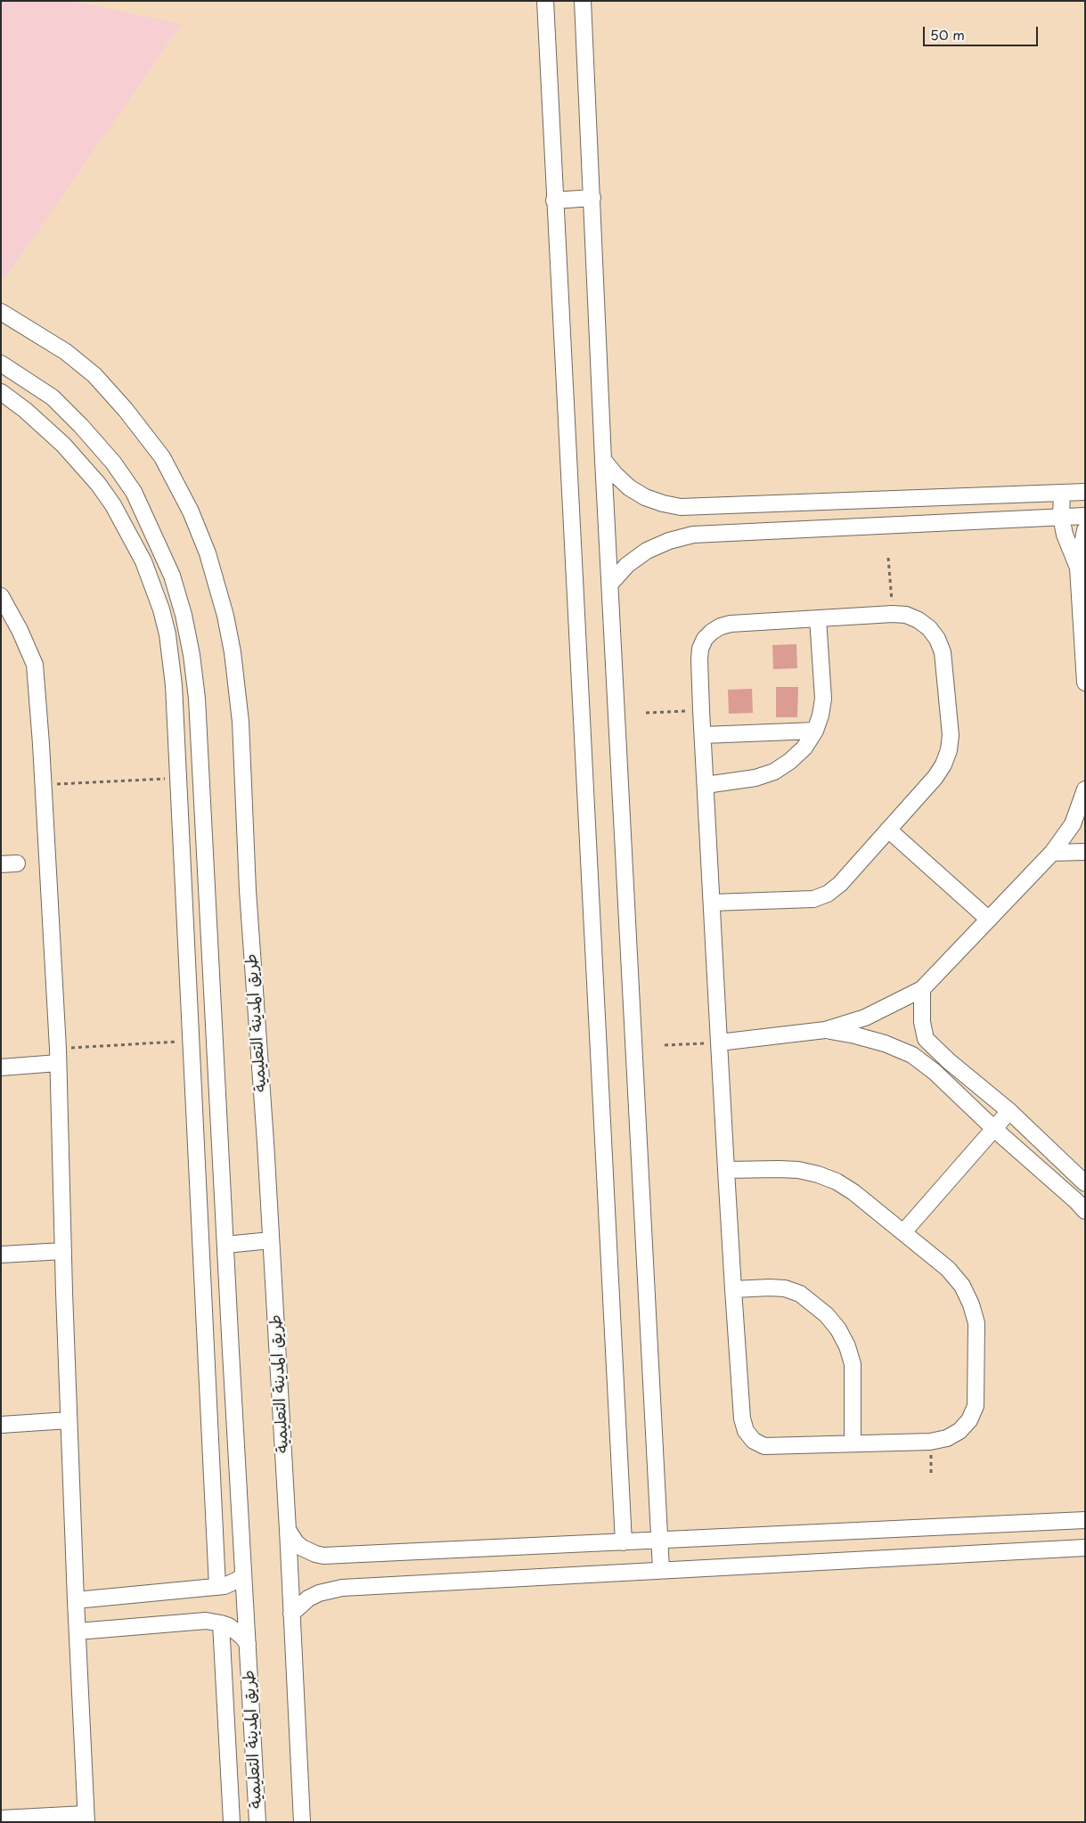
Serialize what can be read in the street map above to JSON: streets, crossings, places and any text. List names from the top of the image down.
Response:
{
  "streets": {
    "street": ["طريق المدينة التعليمية"]
  },
  "scale_bar": "50 m"
}
